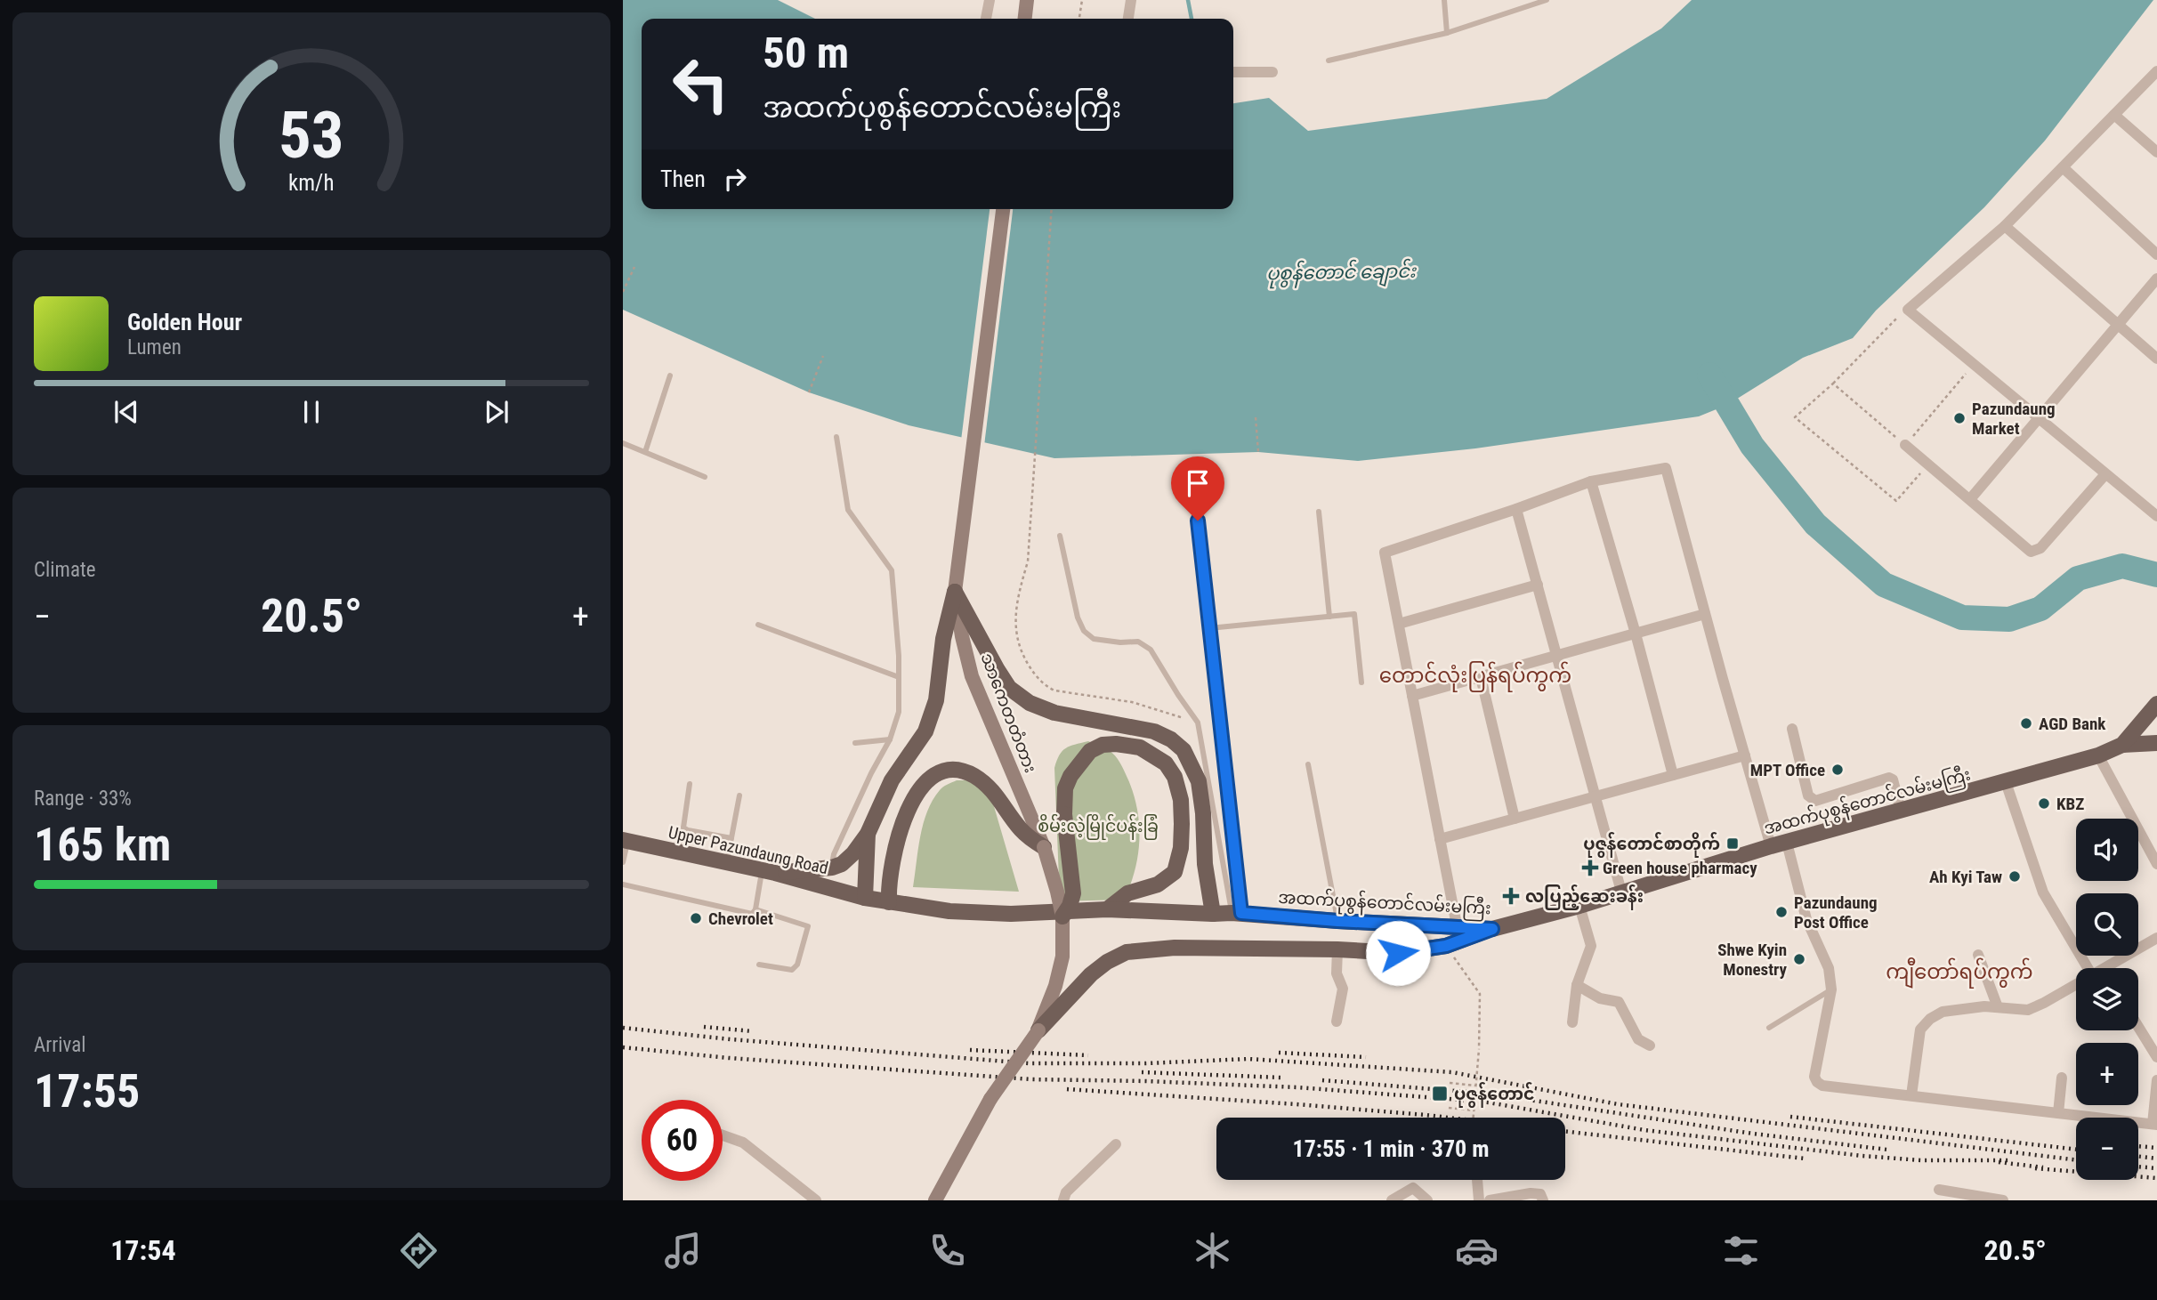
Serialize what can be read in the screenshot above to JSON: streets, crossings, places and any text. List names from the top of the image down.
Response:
{
  "streets": {
    "main road": ["သာကေတတံတား", "အထက်ပုစွန်တောင်လမ်းမကြီး", "Upper Pazundaung Road"]
  },
  "crossings": [
    ["အထက်ပုစွန်တောင်လမ်းမကြီး", "Upper Pazundaung Road"]
  ],
  "districts": ["တောင်လုံးပြန်ရပ်ကွက်", "ကျီတော်ရပ်ကွက်"],
  "water": ["ပုစွန်တောင် ချောင်း"],
  "parks": ["စိမ်းလဲ့မြိုင်ပန်းခြံ"],
  "places": {
    "other": [
      "Pazundaung Market",
      "AGD Bank",
      "MPT Office",
      "KBZ",
      "Ah Kyi Taw",
      "Pazundaung Post Office",
      "Chevrolet",
      "Shwe Kyin Monestry"
    ],
    "transit": ["ပုဇွန်တောင်စာတိုက်", "ပုဇွန်တောင်"],
    "health": ["Green house pharmacy", "လပြည့်ဆေးခန်း"]
  },
  "page": {
    "turn": ["50 m", "အထက်ပုစွန်တောင်လမ်းမကြီး"],
    "then": "Then",
    "song": ["Golden Hour", "Lumen"],
    "tile": [
      "Climate",
      ["Range · 33%", "165 km"],
      ["Arrival", "17:55"]
    ],
    "heat": ["−", "20.5°", "+"],
    "map_buttons": ["+", "−"],
    "limit": "60",
    "trip": "17:55 · 1 min · 370 m",
    "tabs": ["17:54", "20.5°"],
    "gauge": ["53", "km/h"]
  }
}
